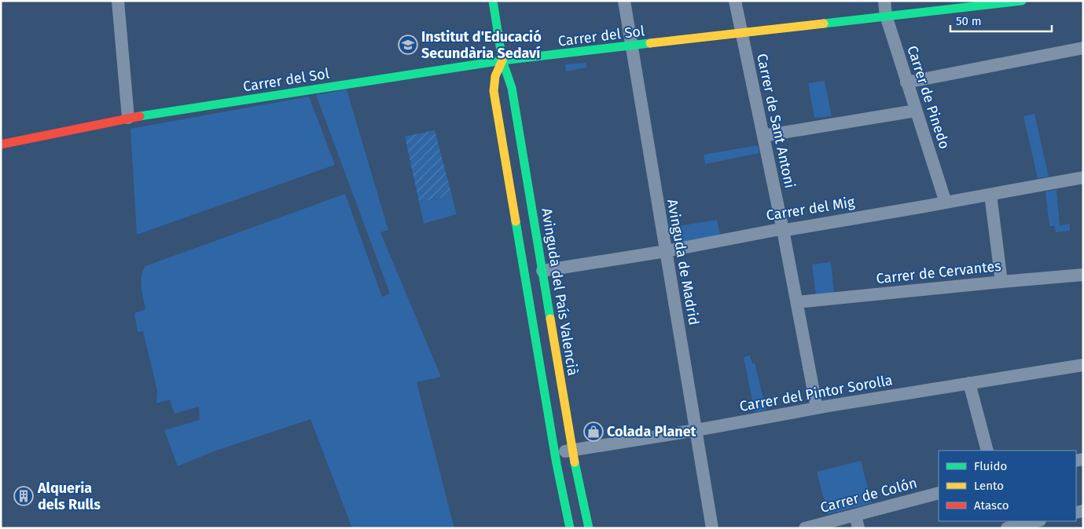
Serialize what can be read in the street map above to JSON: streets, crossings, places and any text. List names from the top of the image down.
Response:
{
  "streets": {
    "street": [
      "Carrer del Sol",
      "Carrer de Pinedo",
      "Carrer de Sant Antoni",
      "Carrer del Mig",
      "Avinguda de Madrid",
      "Carrer de Cervantes",
      "Avinguda del País Valencià",
      "Carrer del Pintor Sorolla",
      "Carrer de Colón"
    ]
  },
  "crossings": [
    ["Carrer del Sol", "Carrer de Pinedo"],
    ["Carrer del Sol", "Carrer de Sant Antoni"],
    ["Carrer del Sol", "Avinguda de Madrid"],
    ["Carrer del Sol", "Avinguda del País Valencià"],
    ["Carrer de Pinedo", "Carrer del Mig"],
    ["Carrer de Sant Antoni", "Carrer del Mig"],
    ["Carrer de Sant Antoni", "Carrer de Cervantes"],
    ["Carrer de Sant Antoni", "Carrer del Pintor Sorolla"],
    ["Carrer del Mig", "Avinguda de Madrid"],
    ["Carrer del Mig", "Avinguda del País Valencià"],
    ["Avinguda de Madrid", "Carrer del Pintor Sorolla"],
    ["Avinguda del País Valencià", "Carrer del Pintor Sorolla"]
  ],
  "places": {
    "school or university": ["Institut d'Educació Secundària Sedaví"],
    "shop": ["Colada Planet"],
    "building": ["Alqueria dels Rulls"]
  },
  "legend": ["Fluido", "Lento", "Atasco"],
  "scale_bar": "50 m"
}
